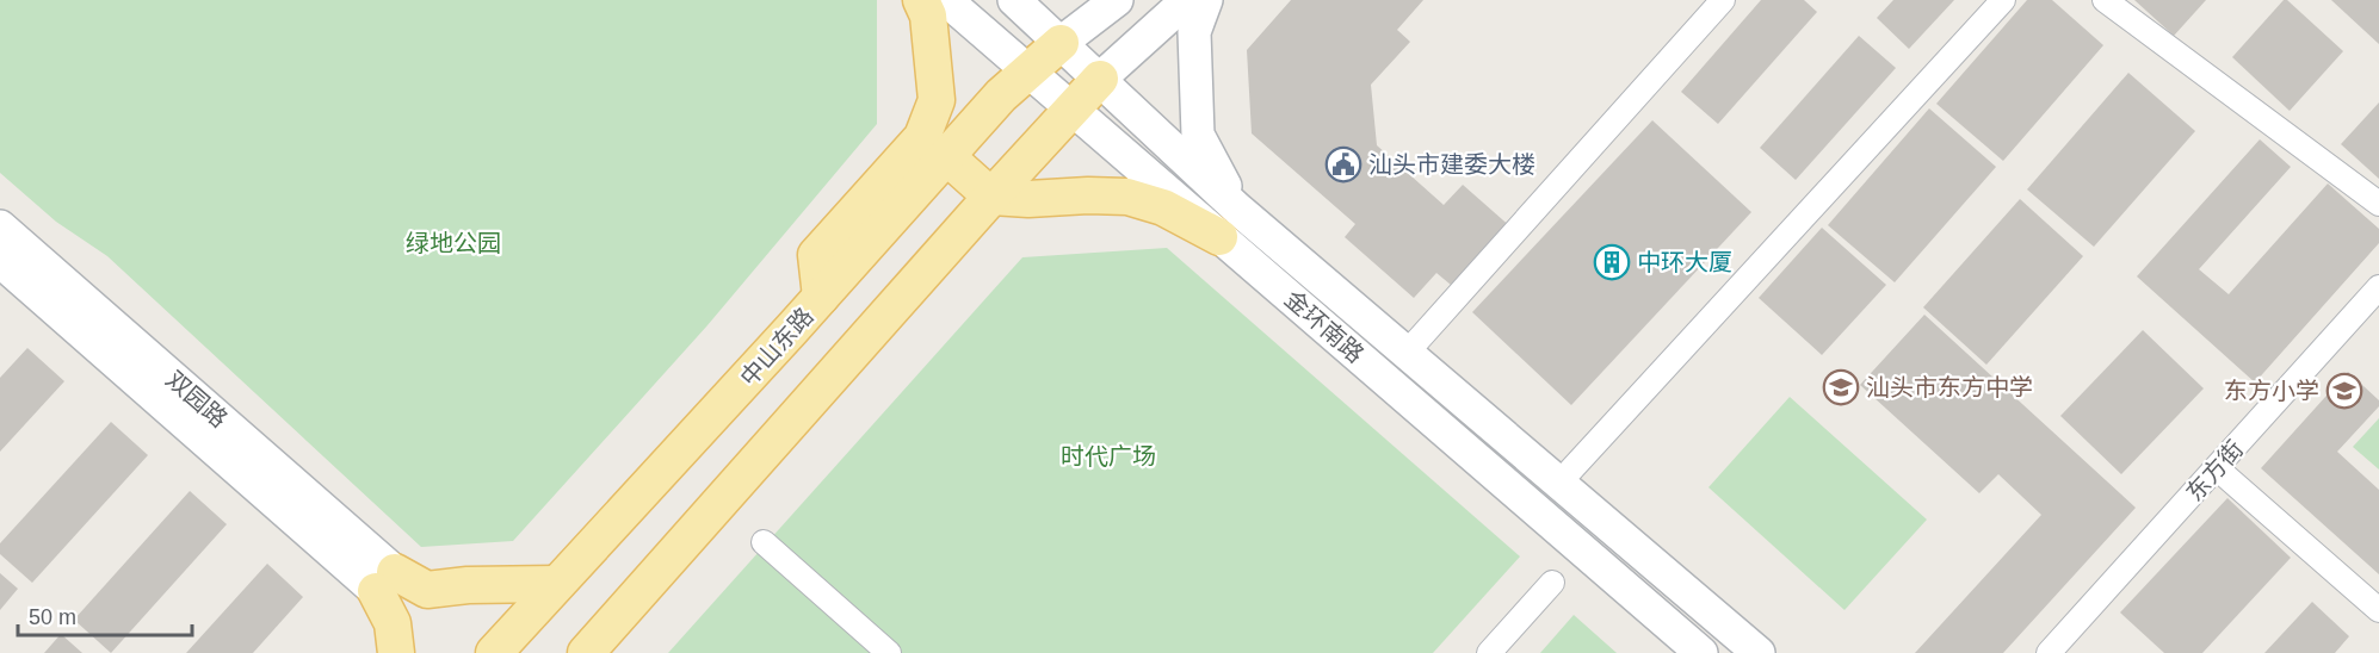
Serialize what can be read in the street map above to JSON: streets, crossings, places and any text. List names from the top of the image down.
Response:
{
  "streets": {
    "main road": ["金环南路", "中山东路", "双园路"],
    "street": ["东方街"]
  },
  "crossings": [
    ["金环南路", "中山东路"]
  ],
  "parks": ["绿地公园", "时代广场"],
  "places": {
    "public building": ["汕头市建委大楼"],
    "building": ["中环大厦"],
    "school or university": ["汕头市东方中学", "东方小学"]
  },
  "scale_bar": "50 m"
}
